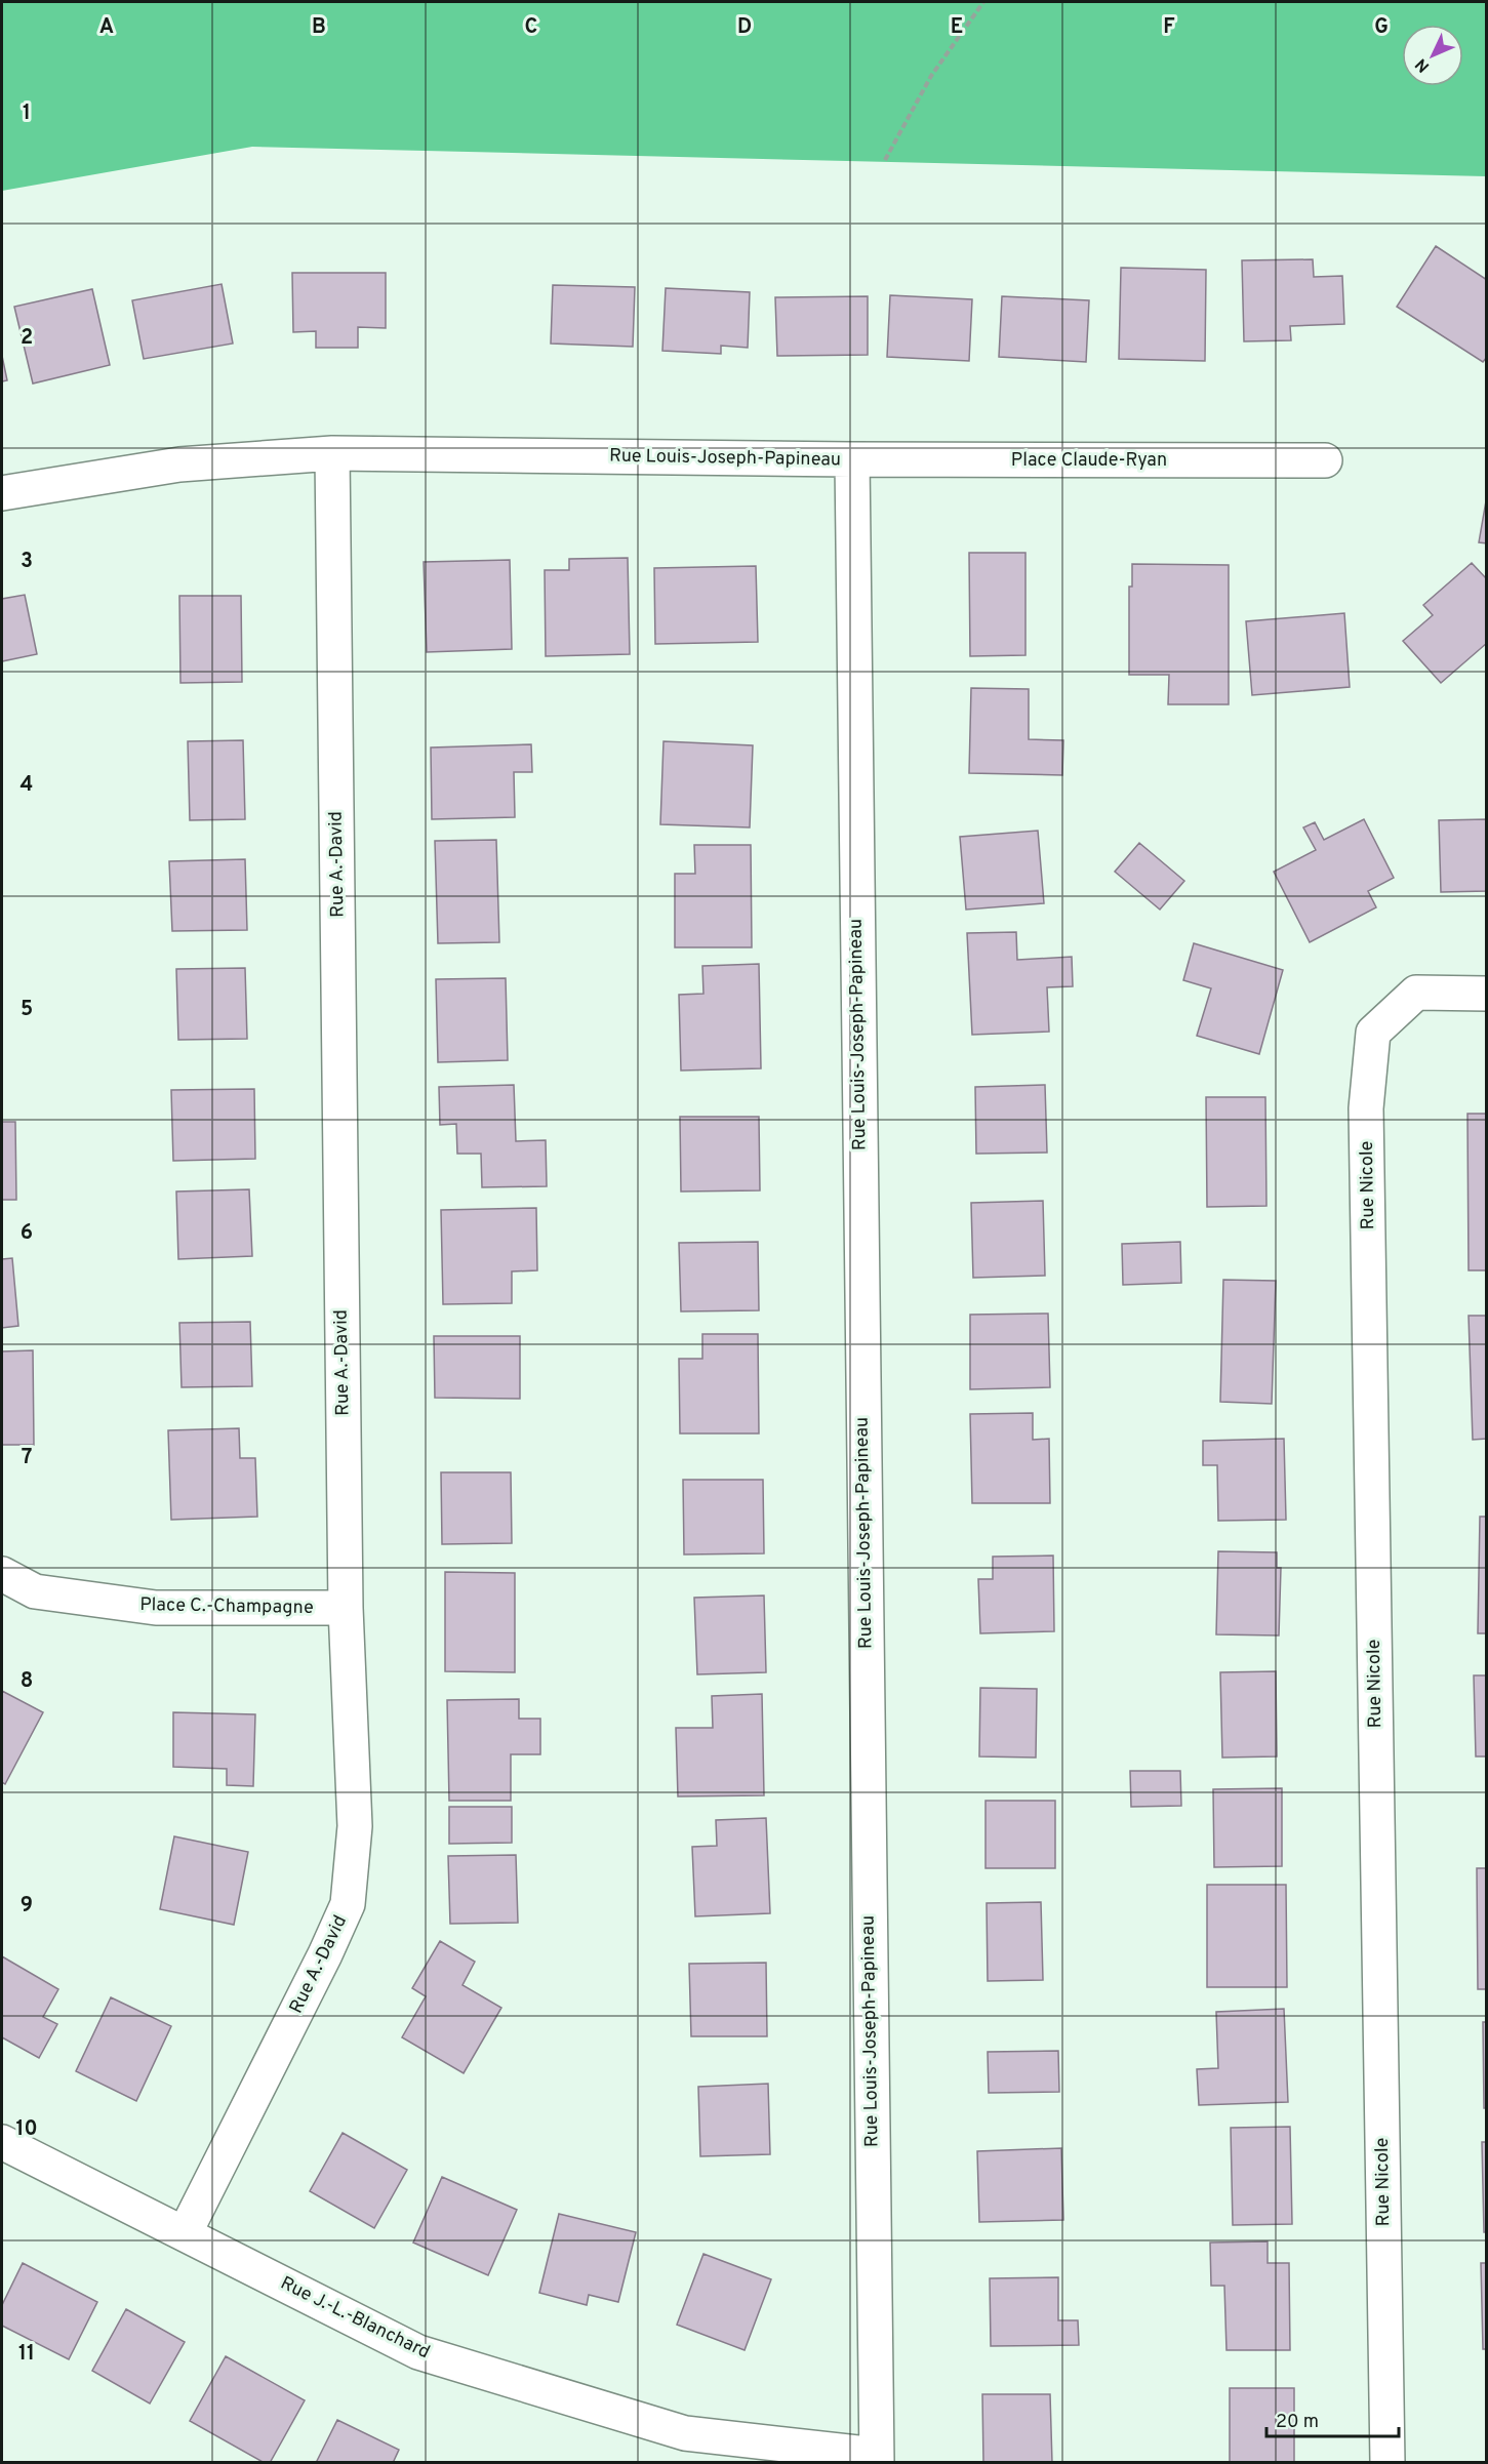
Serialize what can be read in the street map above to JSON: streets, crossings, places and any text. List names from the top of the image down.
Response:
{
  "streets": {
    "street": [
      "Rue Louis-Joseph-Papineau",
      "Place Claude-Ryan",
      "Rue A.-David",
      "Rue Nicole",
      "Place C.-Champagne",
      "Rue J.-L.-Blanchard"
    ]
  },
  "crossings": [
    ["Rue Louis-Joseph-Papineau", "Place Claude-Ryan"],
    ["Rue Louis-Joseph-Papineau", "Rue A.-David"],
    ["Rue Louis-Joseph-Papineau", "Rue J.-L.-Blanchard"],
    ["Rue A.-David", "Place C.-Champagne"],
    ["Rue A.-David", "Rue J.-L.-Blanchard"]
  ],
  "scale_bar": "20 m",
  "north": "bottom left",
  "grid": {
    "columns": [
      "A",
      "B",
      "C",
      "D",
      "E",
      "F",
      "G"
    ],
    "rows": [
      "1",
      "2",
      "3",
      "4",
      "5",
      "6",
      "7",
      "8",
      "9",
      "10",
      "11"
    ]
  }
}
